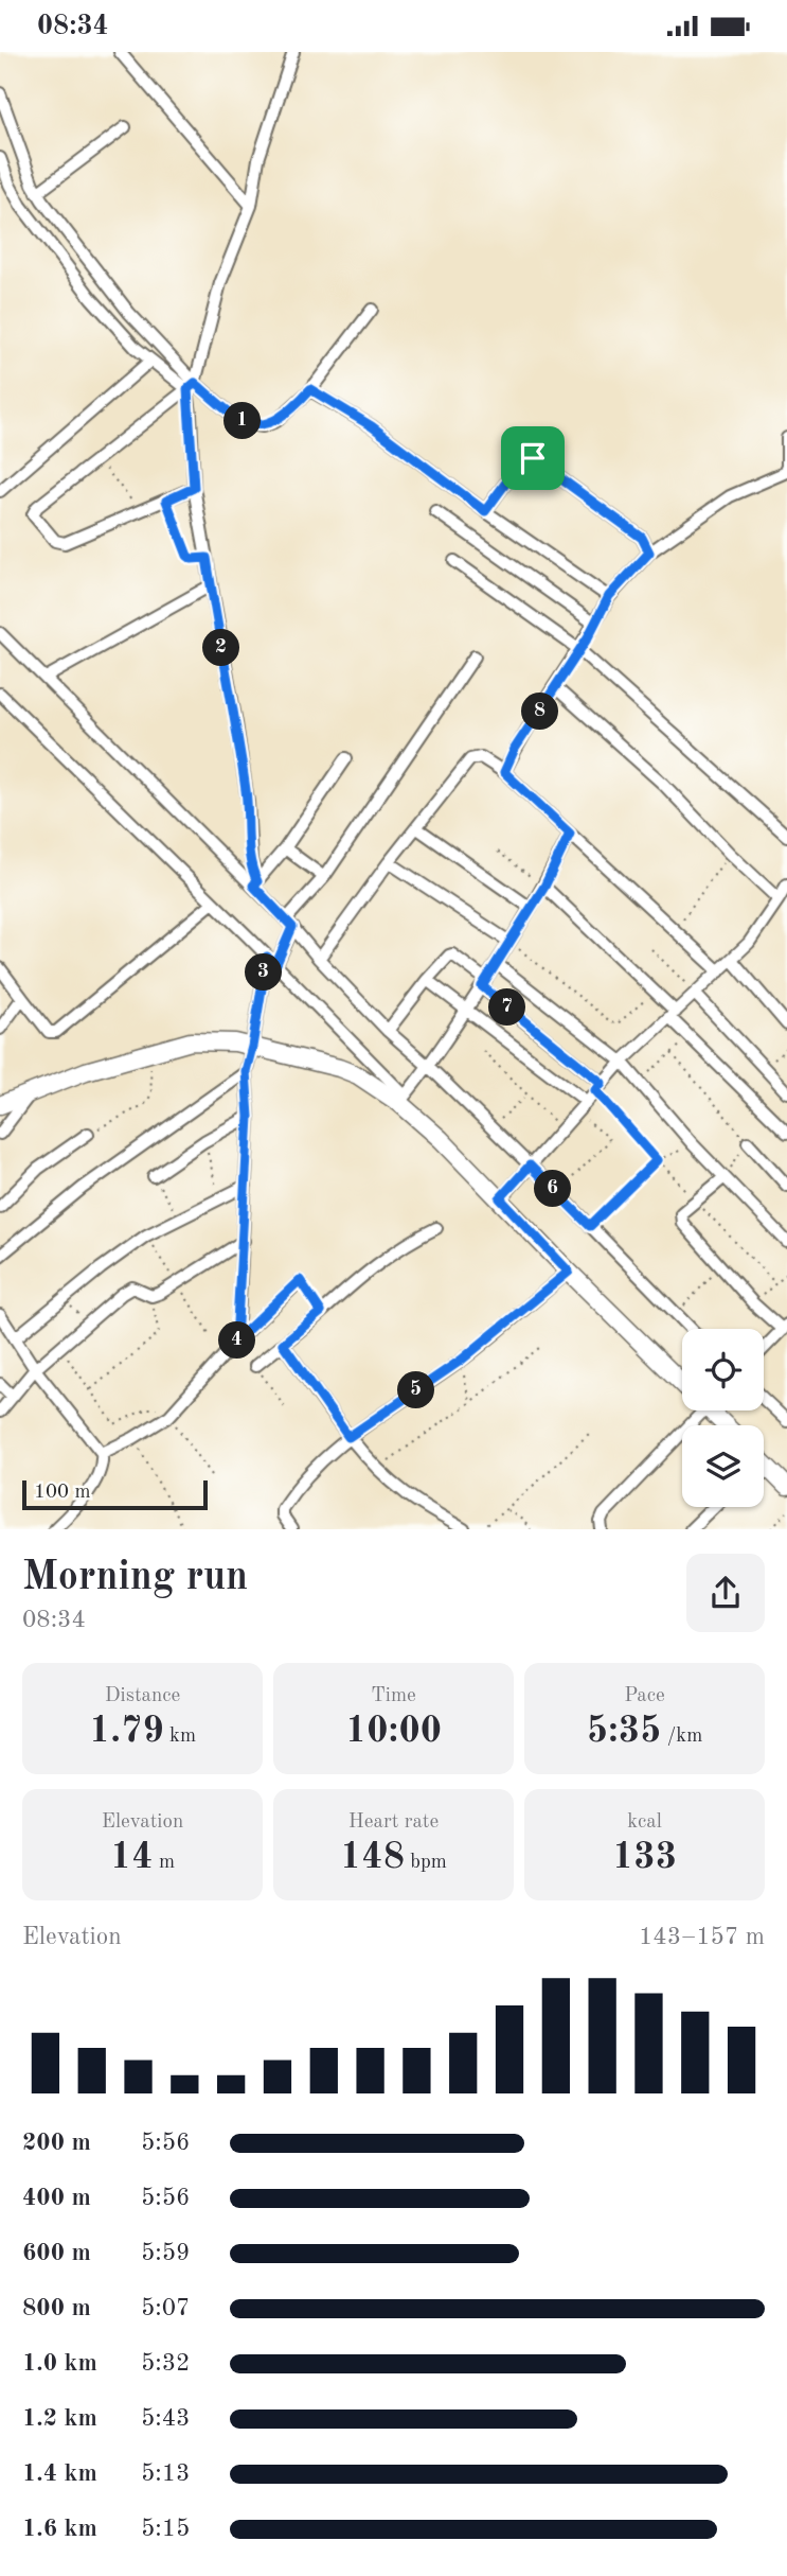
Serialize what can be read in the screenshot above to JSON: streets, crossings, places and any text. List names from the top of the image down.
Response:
{
  "scale_bar": "100 m",
  "page": {
    "status": "08:34",
    "pins": [
      "1",
      "2",
      "8",
      "3",
      "7",
      "6",
      "4",
      "5"
    ],
    "scale": "100 m",
    "heading": ["Morning run", "08:34"],
    "stats": [
      ["Distance", "1.79 km"],
      ["Time", "10:00"],
      ["Pace", "5:35 /km"],
      ["Elevation", "14 m"],
      ["Heart rate", "148 bpm"],
      ["kcal", "133"]
    ],
    "chart": ["Elevation", "143–157 m"],
    "list": [
      {
        "name": "200 m",
        "note": "5:56"
      },
      {
        "name": "400 m",
        "note": "5:56"
      },
      {
        "name": "600 m",
        "note": "5:59"
      },
      {
        "name": "800 m",
        "note": "5:07"
      },
      {
        "name": "1.0 km",
        "note": "5:32"
      },
      {
        "name": "1.2 km",
        "note": "5:43"
      },
      {
        "name": "1.4 km",
        "note": "5:13"
      },
      {
        "name": "1.6 km",
        "note": "5:15"
      }
    ]
  }
}
